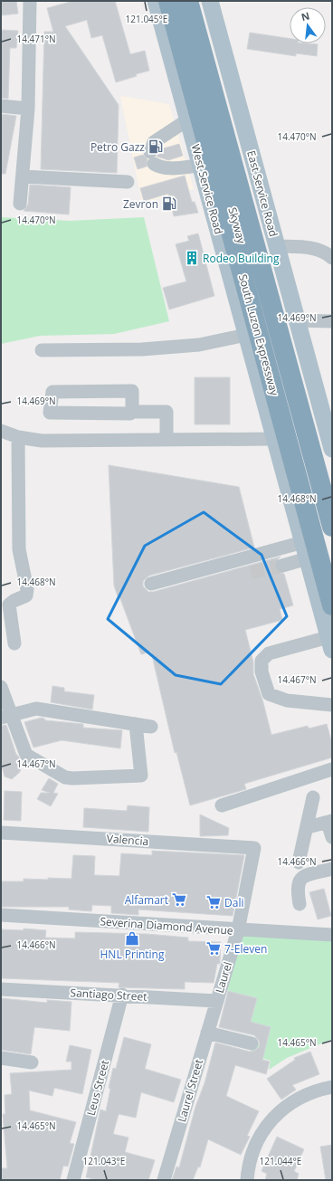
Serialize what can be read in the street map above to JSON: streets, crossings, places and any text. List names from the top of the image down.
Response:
{
  "streets": {
    "highway": ["Skyway", "South Luzon Expressway"],
    "main road": ["West Service Road", "East Service Road"],
    "street": [
      "Valencia",
      "Severina Diamond Avenue",
      "Laurel",
      "Santiago Street",
      "Leus Street",
      "Laurel Street"
    ]
  },
  "crossings": [
    ["Valencia", "Laurel"],
    ["Severina Diamond Avenue", "Laurel"],
    ["Laurel", "Santiago Street"],
    ["Laurel", "Laurel Street"],
    ["Santiago Street", "Leus Street"],
    ["Santiago Street", "Laurel Street"]
  ],
  "places": {
    "fuel station": ["Petro Gazz", "Zevron"],
    "building": ["Rodeo Building"],
    "supermarket": ["Alfamart", "Dali", "7-Eleven"],
    "shop": ["HNL Printing"]
  },
  "north": "top",
  "coordinates": [
    "121.045°E",
    "14.471°N",
    "14.470°N",
    "14.469°N",
    "14.468°N",
    "14.467°N",
    "14.466°N",
    "14.465°N",
    "121.043°E",
    "121.044°E"
  ]
}
